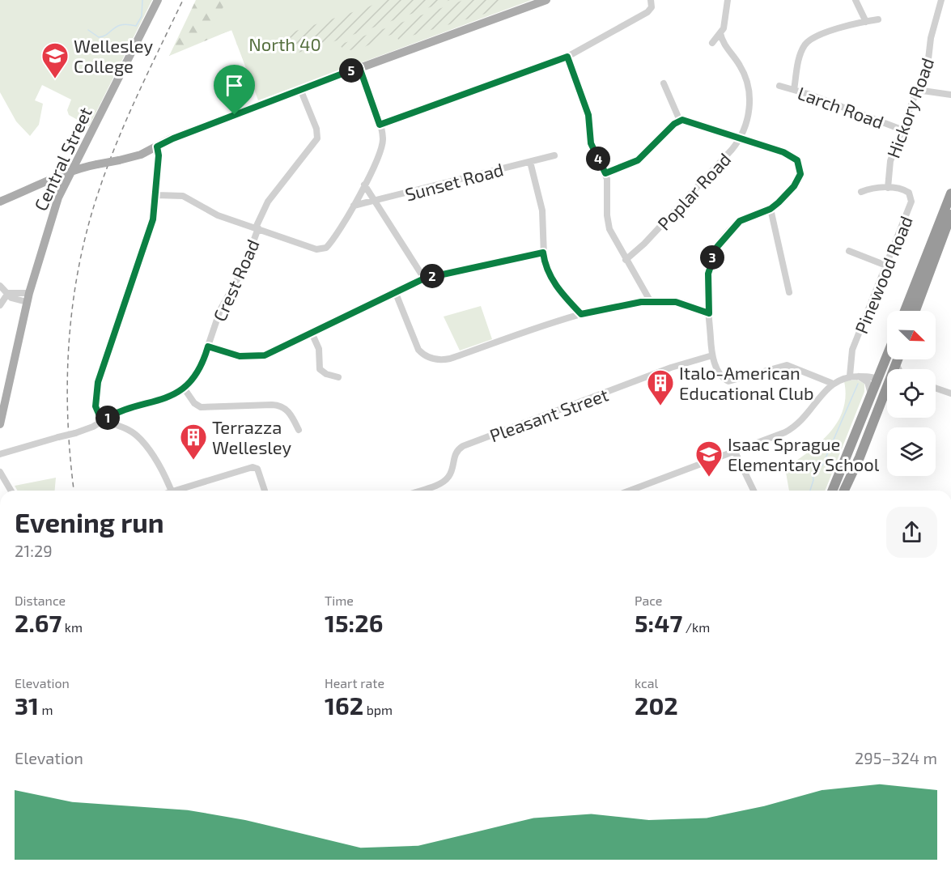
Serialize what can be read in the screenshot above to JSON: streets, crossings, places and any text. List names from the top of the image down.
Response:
{
  "streets": {
    "main road": ["Central Street"],
    "street": [
      "Larch Road",
      "Hickory Road",
      "Sunset Road",
      "Poplar Road",
      "Pinewood Road",
      "Crest Road",
      "Pleasant Street"
    ]
  },
  "crossings": [
    ["Larch Road", "Hickory Road"],
    ["Hickory Road", "Pinewood Road"]
  ],
  "parks": ["North 40"],
  "places": {
    "school or university": ["Wellesley College", "Isaac Sprague Elementary School"],
    "building": ["Italo-American Educational Club", "Terrazza Wellesley"]
  },
  "north": "bottom right",
  "page": {
    "pins": [
      "5",
      "4",
      "3",
      "2",
      "1"
    ],
    "heading": ["Evening run", "21:29"],
    "stats": [
      ["Distance", "2.67 km"],
      ["Time", "15:26"],
      ["Pace", "5:47 /km"],
      ["Elevation", "31 m"],
      ["Heart rate", "162 bpm"],
      ["kcal", "202"]
    ],
    "chart": ["Elevation", "295–324 m"]
  }
}
